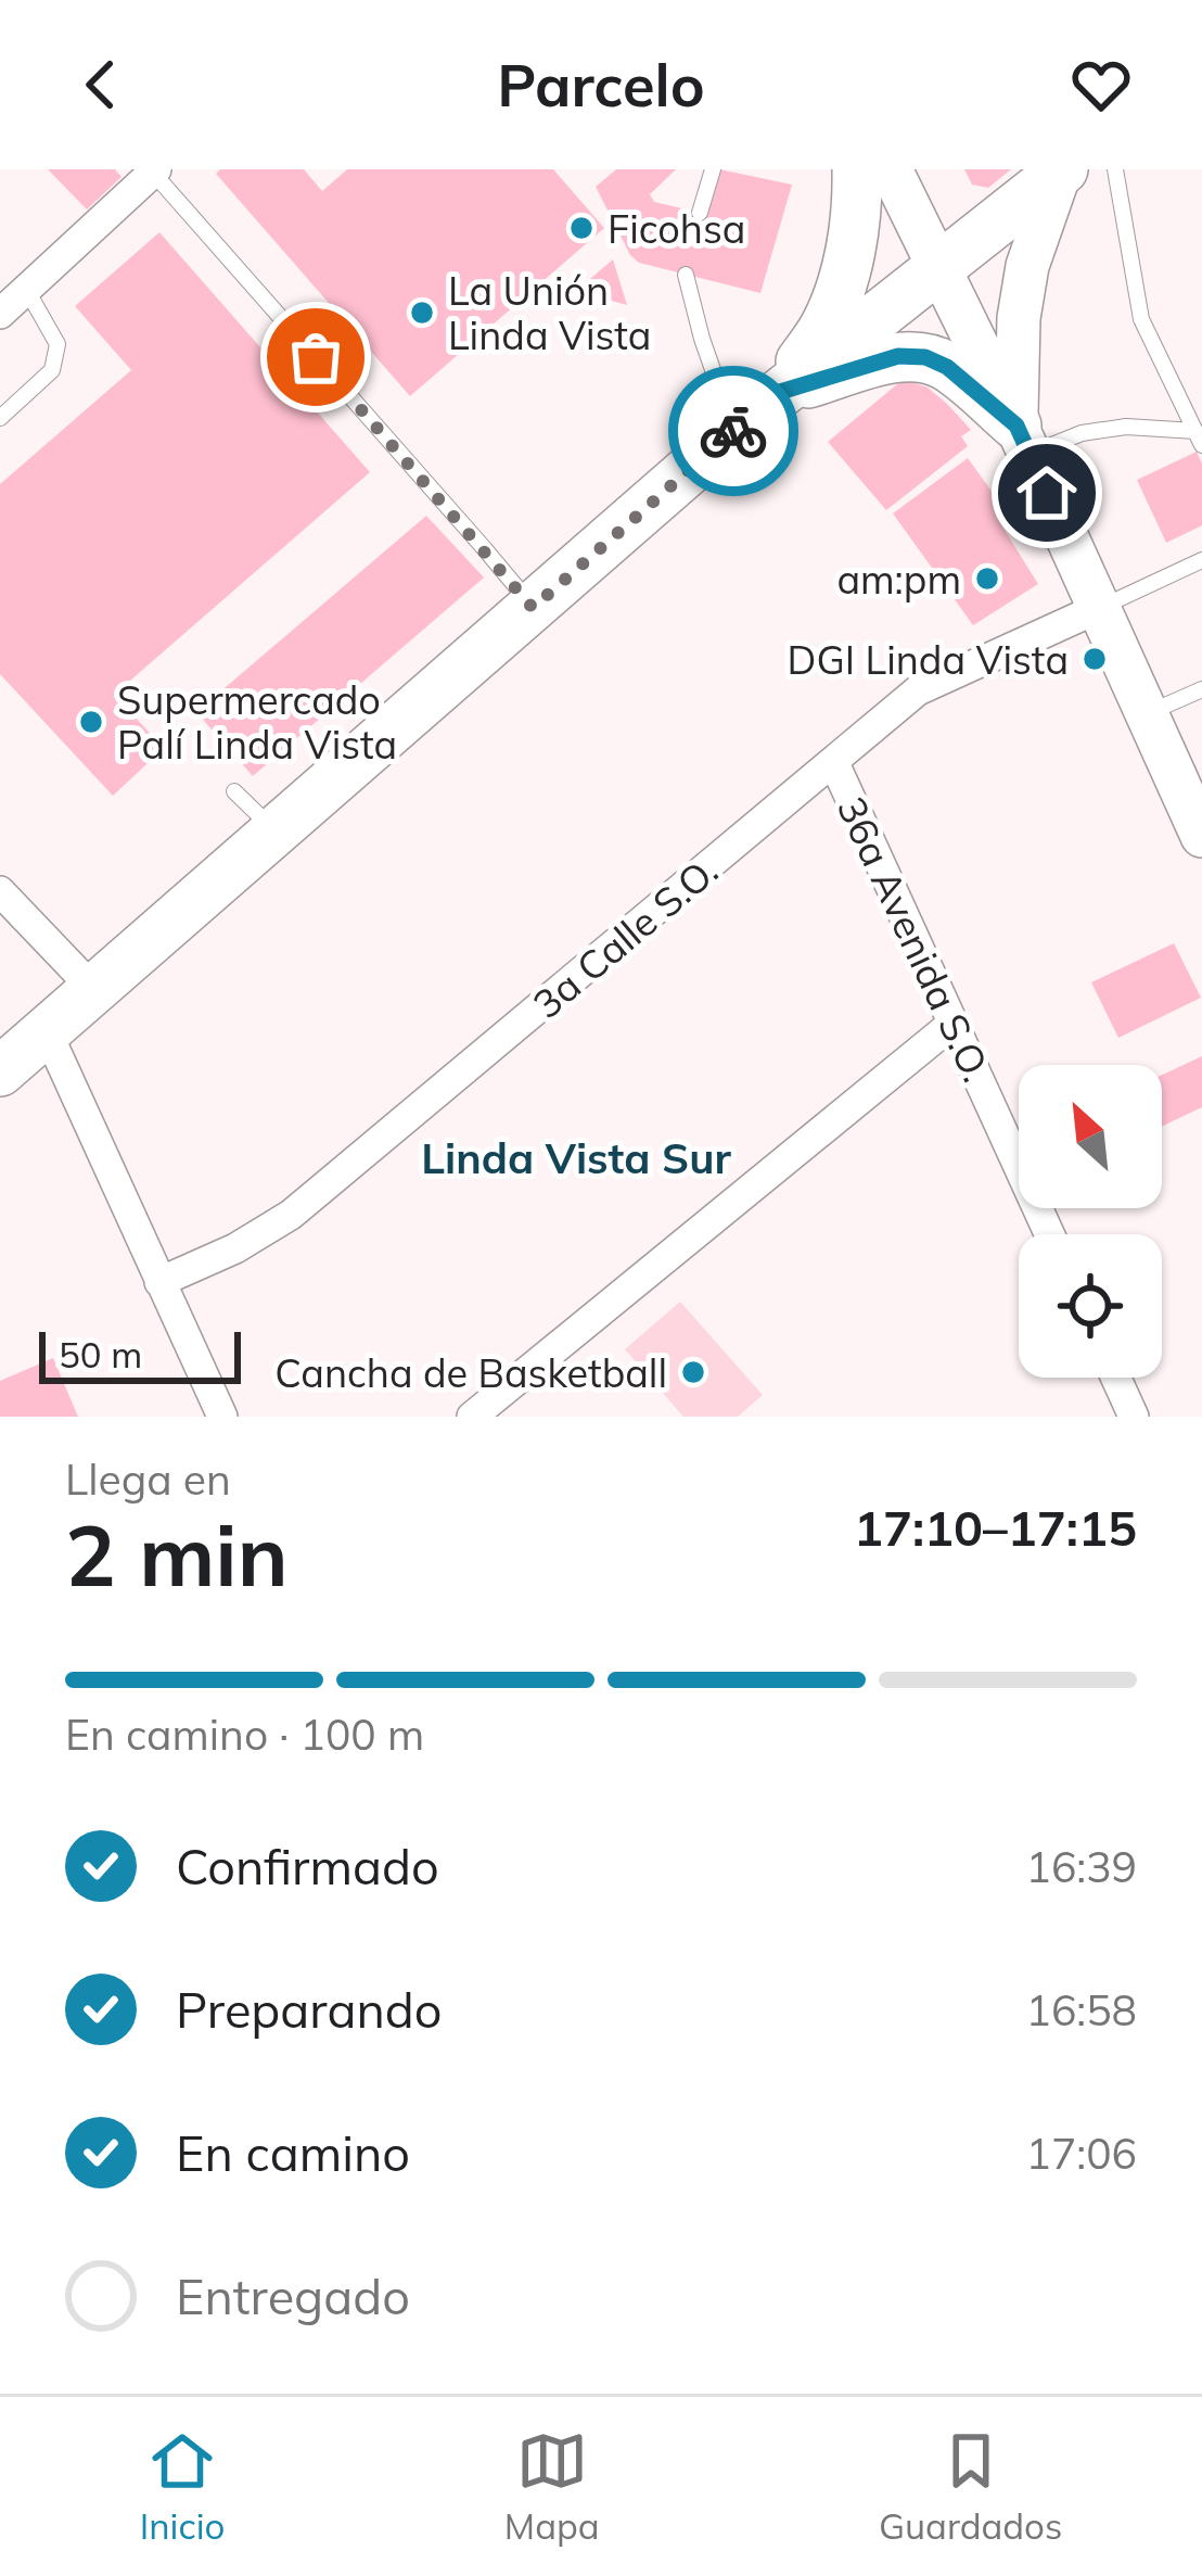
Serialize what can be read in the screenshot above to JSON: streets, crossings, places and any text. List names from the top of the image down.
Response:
{
  "streets": {
    "street": ["3a Calle S.O.", "36a Avenida S.O."]
  },
  "crossings": [
    ["3a Calle S.O.", "36a Avenida S.O."]
  ],
  "districts": ["Linda Vista Sur"],
  "places": [
    "Ficohsa",
    "La Unión Linda Vista",
    "am:pm",
    "DGI Linda Vista",
    "Supermercado Palí Linda Vista",
    "Cancha de Basketball"
  ],
  "scale_bar": "50 m",
  "north": "top left",
  "page": {
    "header": "Parcelo",
    "scale": "50 m",
    "heading": ["2 min", "Llega en", "17:10–17:15"],
    "bar": "En camino · 100 m",
    "list": [
      ["Confirmado", "16:39"],
      ["Preparando", "16:58"],
      ["En camino", "17:06"],
      "Entregado"
    ],
    "tabs": ["Inicio", "Mapa", "Guardados"]
  }
}
